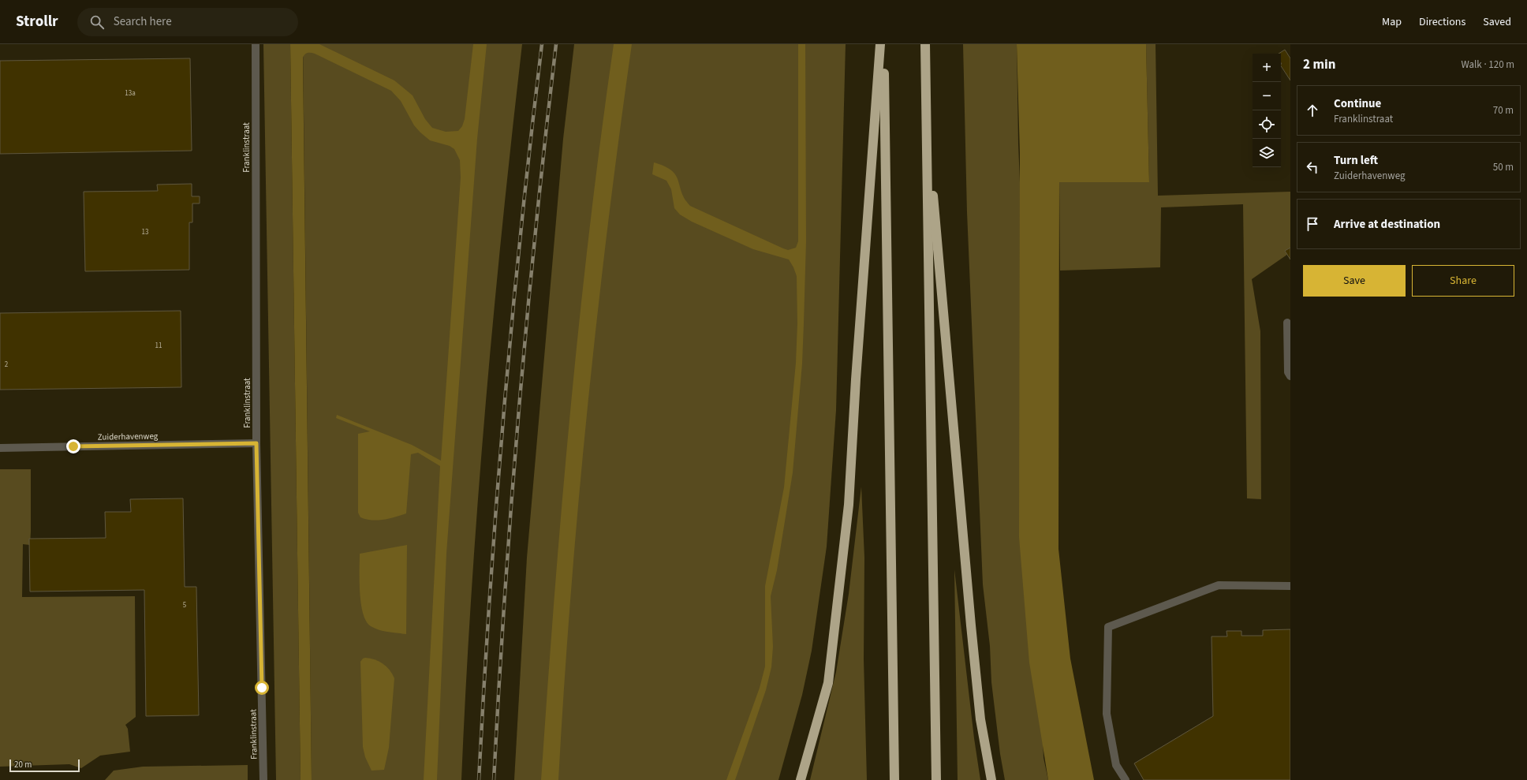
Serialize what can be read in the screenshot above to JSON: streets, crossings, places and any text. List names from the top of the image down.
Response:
{
  "streets": {
    "street": ["Franklinstraat", "Zuiderhavenweg"]
  },
  "crossings": [
    ["Franklinstraat", "Zuiderhavenweg"]
  ],
  "house_numbers": [
    "13a",
    "13",
    "11",
    "2",
    "5"
  ],
  "scale_bar": "20 m",
  "page": {
    "header": "Strollr",
    "search": "Search here",
    "nav": ["Map", "Directions", "Saved"],
    "heading": ["2 min", "Walk · 120 m"],
    "map_buttons": ["+", "−"],
    "list": [
      ["Continue", "Franklinstraat", "70 m"],
      ["Turn left", "Zuiderhavenweg", "50 m"],
      "Arrive at destination"
    ],
    "buttons": ["Save", "Share"],
    "scale": "20 m"
  }
}
